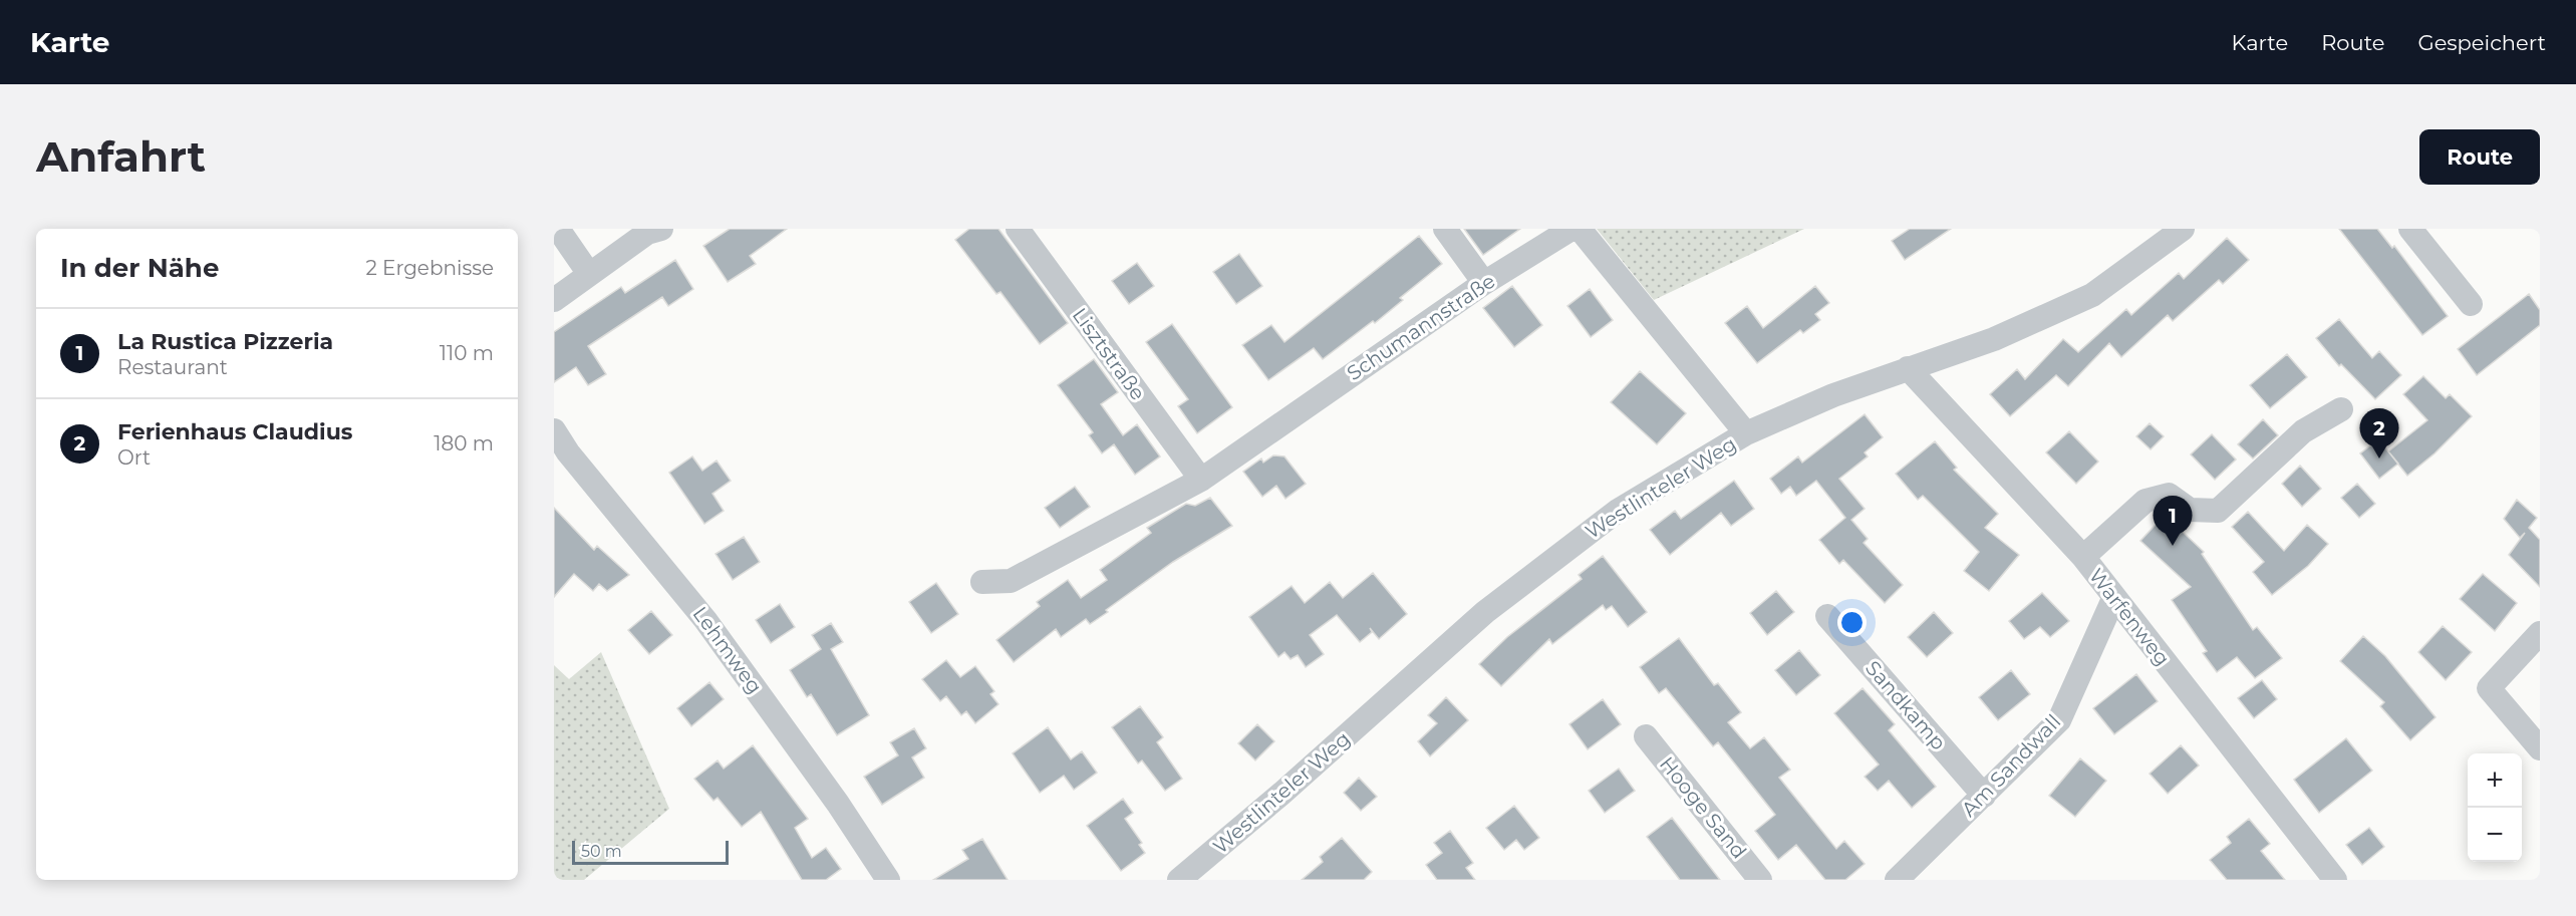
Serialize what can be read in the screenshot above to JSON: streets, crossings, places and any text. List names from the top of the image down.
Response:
{
  "streets": {
    "street": [
      "Schumannstraße",
      "Lisztstraße",
      "Westlinteler Weg",
      "Warfenweg",
      "Lehmweg",
      "Sandkamp",
      "Am Sandwall",
      "Hooge Sand"
    ]
  },
  "crossings": [
    ["Schumannstraße", "Lisztstraße"],
    ["Westlinteler Weg", "Warfenweg"],
    ["Warfenweg", "Am Sandwall"],
    ["Sandkamp", "Am Sandwall"]
  ],
  "scale_bar": "50 m",
  "page": {
    "header": "Karte",
    "nav": ["Karte", "Route", "Gespeichert"],
    "buttons": "Route",
    "title": "Anfahrt",
    "heading": ["In der Nähe", "2 Ergebnisse"],
    "list": [
      {
        "mark": "1",
        "name": "La Rustica Pizzeria",
        "note": "Restaurant",
        "value": "110 m"
      },
      {
        "mark": "2",
        "name": "Ferienhaus Claudius",
        "note": "Ort",
        "value": "180 m"
      }
    ],
    "pins": ["2", "1"],
    "map_buttons": ["+", "−"],
    "scale": "50 m"
  }
}
